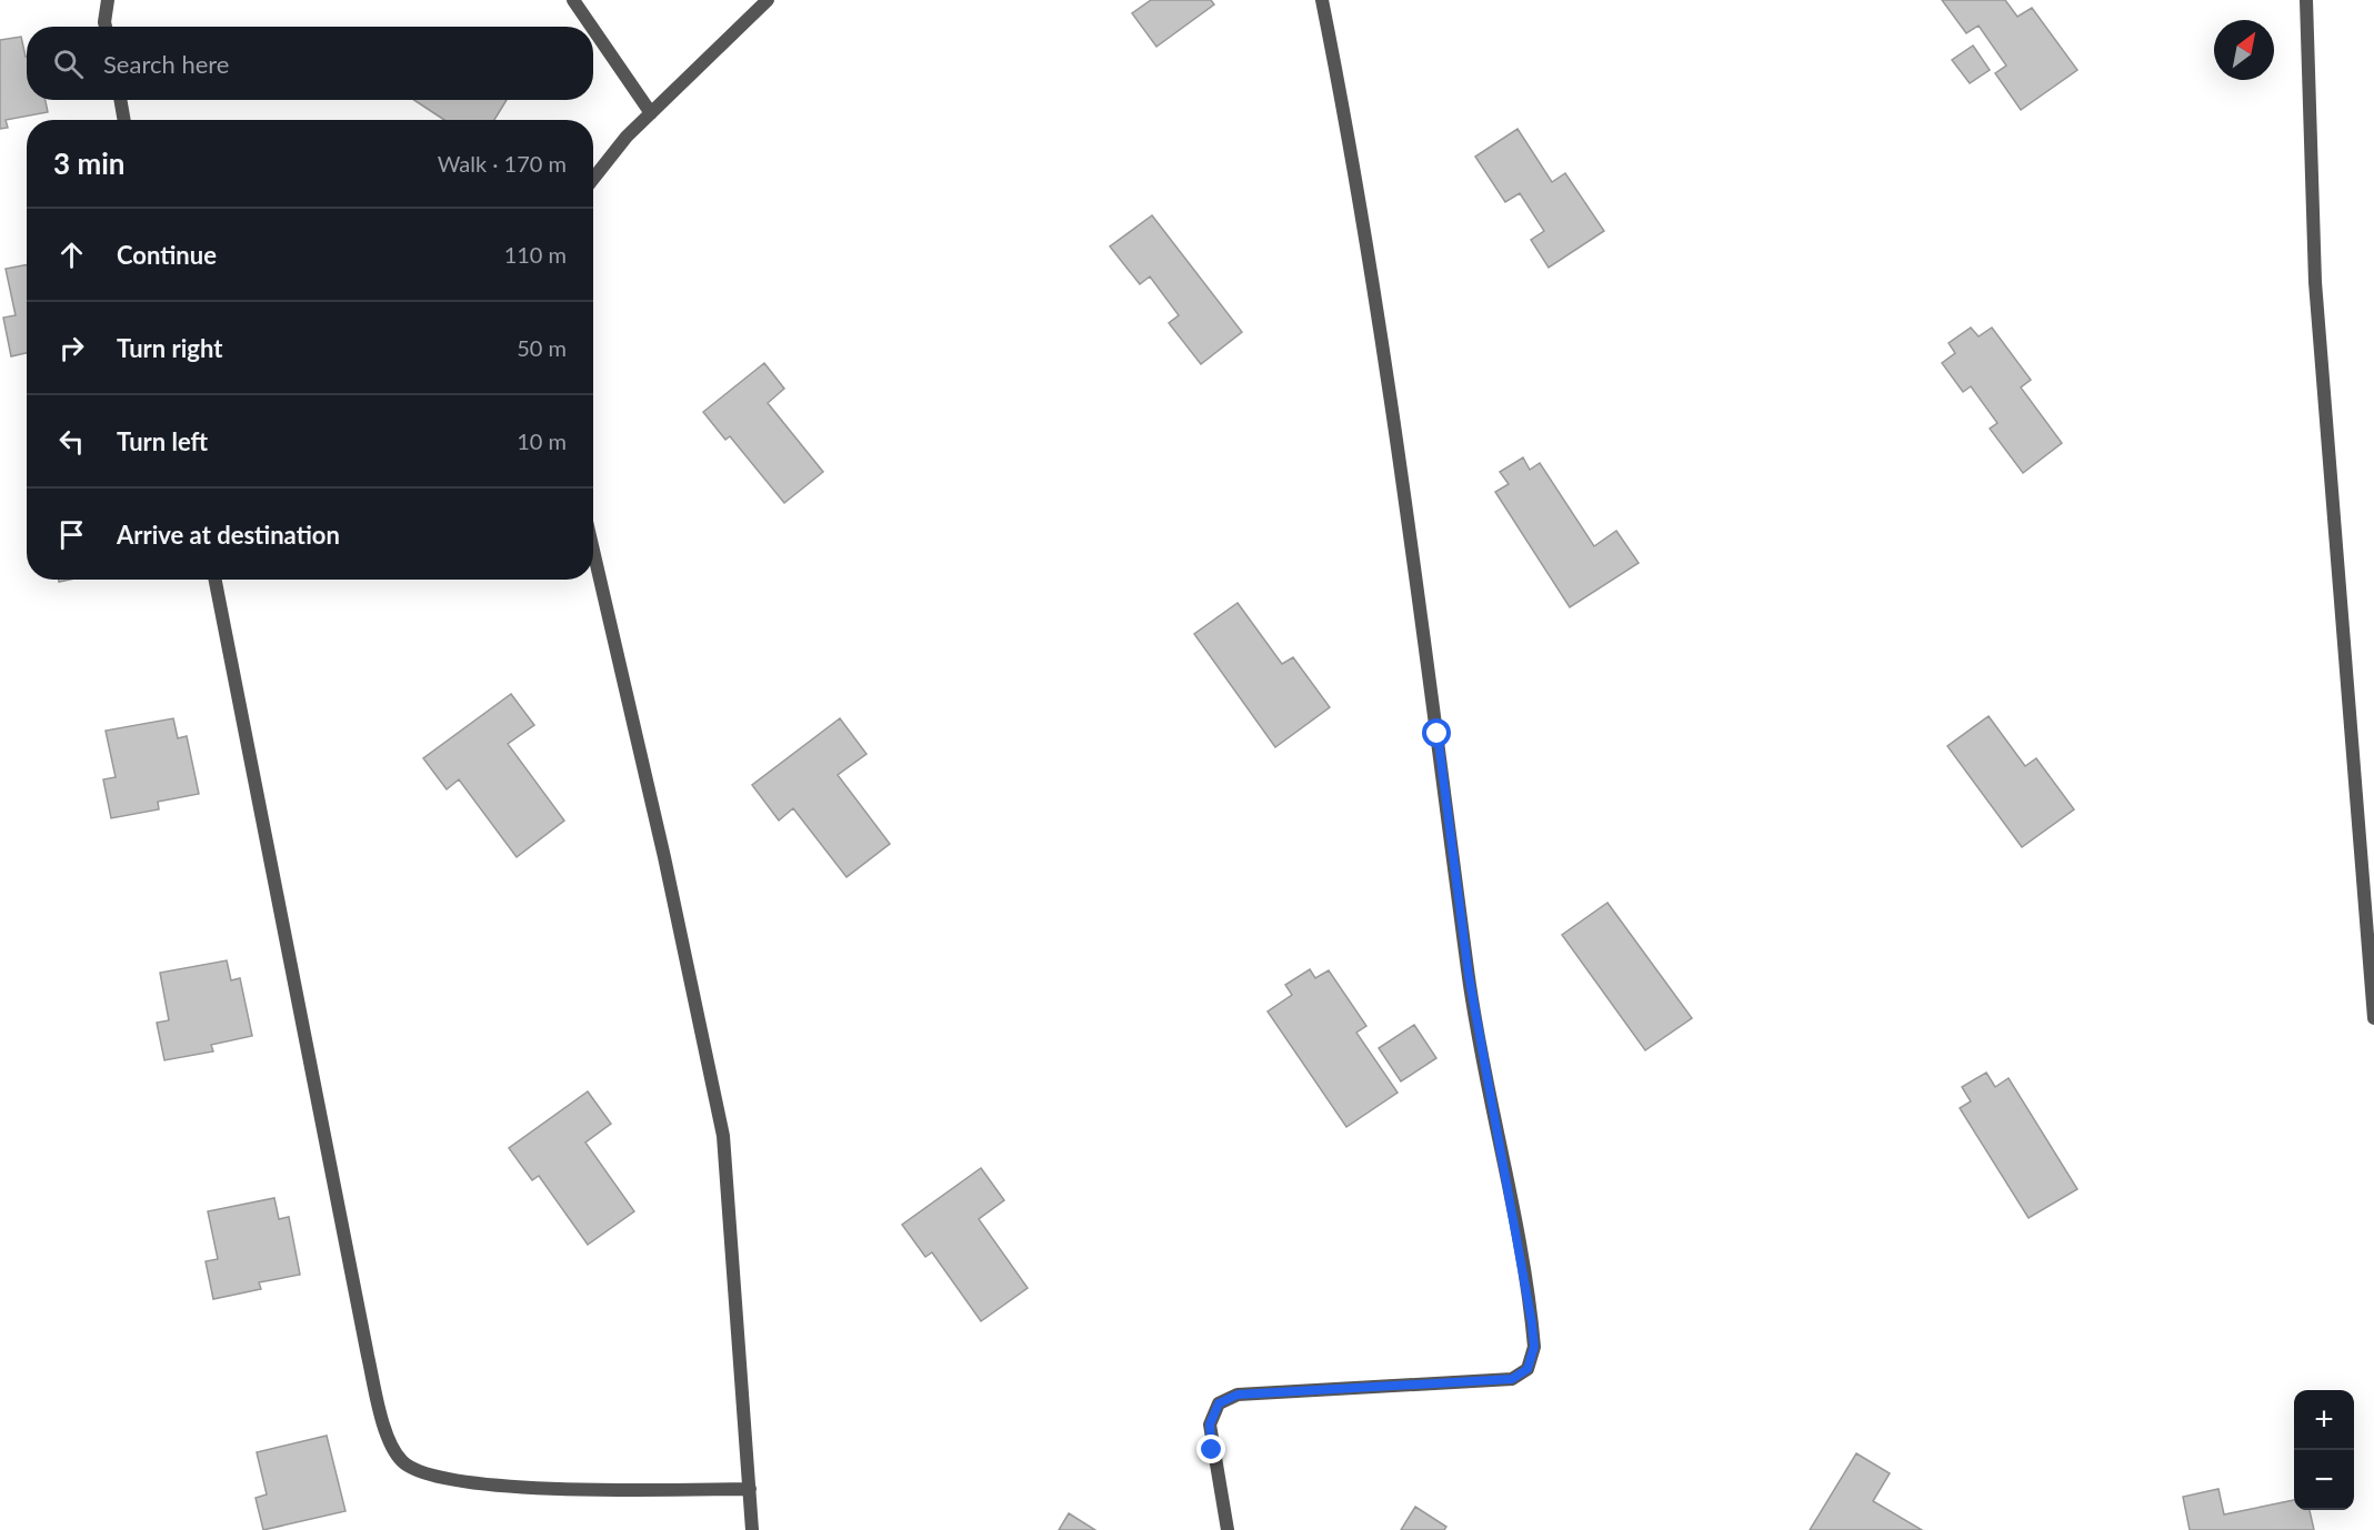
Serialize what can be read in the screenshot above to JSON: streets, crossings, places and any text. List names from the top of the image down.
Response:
{
  "north": "top right",
  "page": {
    "search": "Search here",
    "heading": ["3 min", "Walk · 170 m"],
    "list": [
      ["Continue", "110 m"],
      ["Turn right", "50 m"],
      ["Turn left", "10 m"],
      "Arrive at destination"
    ],
    "map_buttons": ["+", "−"]
  }
}
